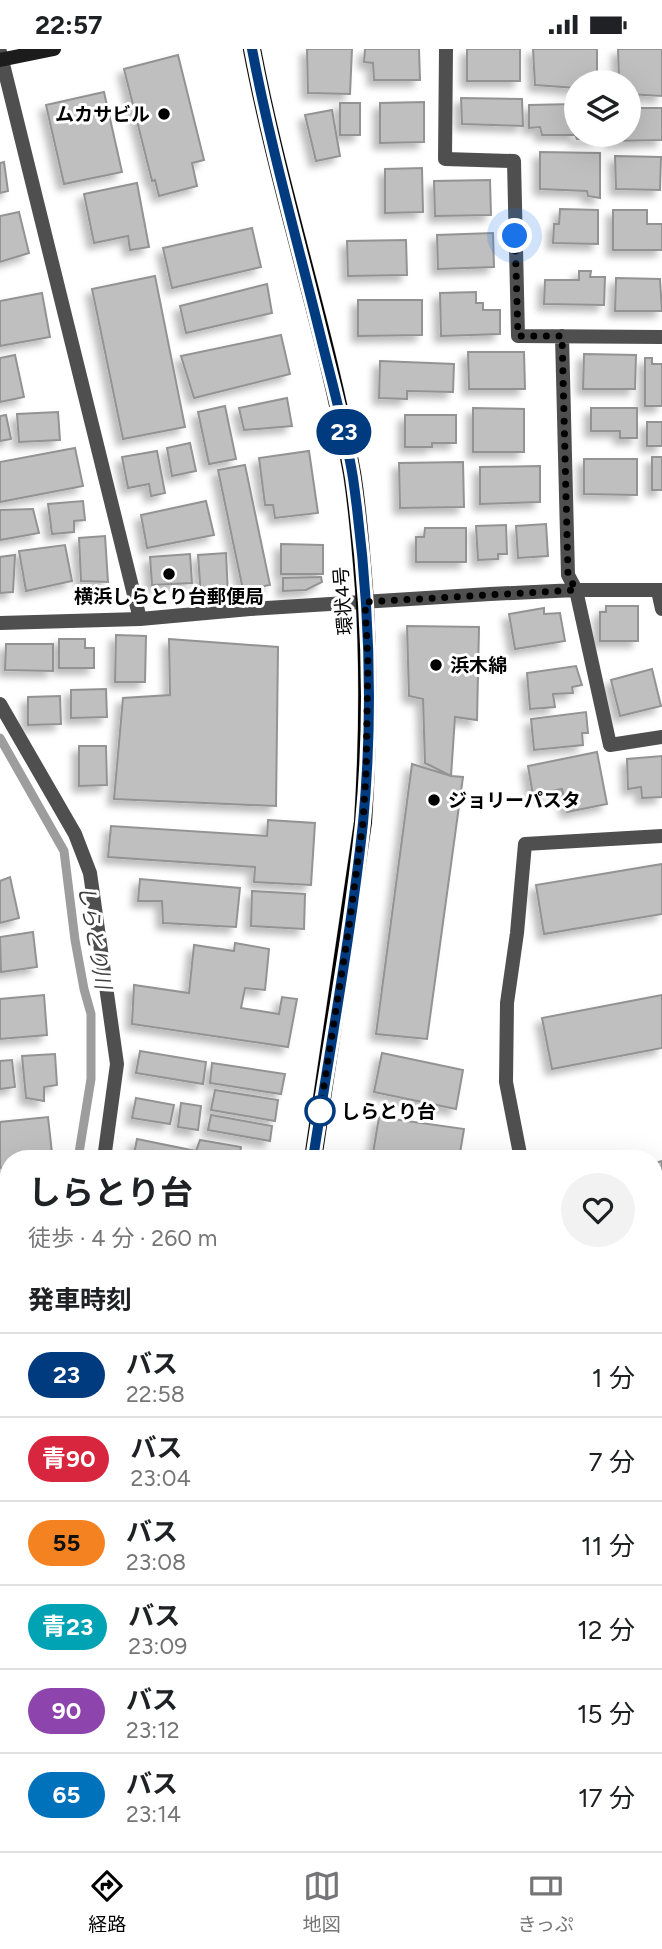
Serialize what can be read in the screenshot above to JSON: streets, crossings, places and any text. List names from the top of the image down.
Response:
{
  "streets": {
    "main road": ["環状4号"]
  },
  "water": ["しらとり川"],
  "places": [
    "ムカサビル",
    "横浜しらとり台郵便局",
    "浜木綿",
    "ジョリーパスタ",
    "しらとり台"
  ],
  "lines": ["bus line 23"],
  "page": {
    "status": "22:57",
    "on_map": "23",
    "heading": [
      ["しらとり台", "徒歩 · 4 分 · 260 m"],
      "発車時刻"
    ],
    "list": [
      {
        "mark": "23",
        "name": "バス",
        "note": "22:58",
        "value": "1 分"
      },
      {
        "mark": "青90",
        "name": "バス",
        "note": "23:04",
        "value": "7 分"
      },
      {
        "mark": "55",
        "name": "バス",
        "note": "23:08",
        "value": "11 分"
      },
      {
        "mark": "青23",
        "name": "バス",
        "note": "23:09",
        "value": "12 分"
      },
      {
        "mark": "90",
        "name": "バス",
        "note": "23:12",
        "value": "15 分"
      },
      {
        "mark": "65",
        "name": "バス",
        "note": "23:14",
        "value": "17 分"
      }
    ],
    "tabs": ["経路", "地図", "きっぷ"]
  }
}
